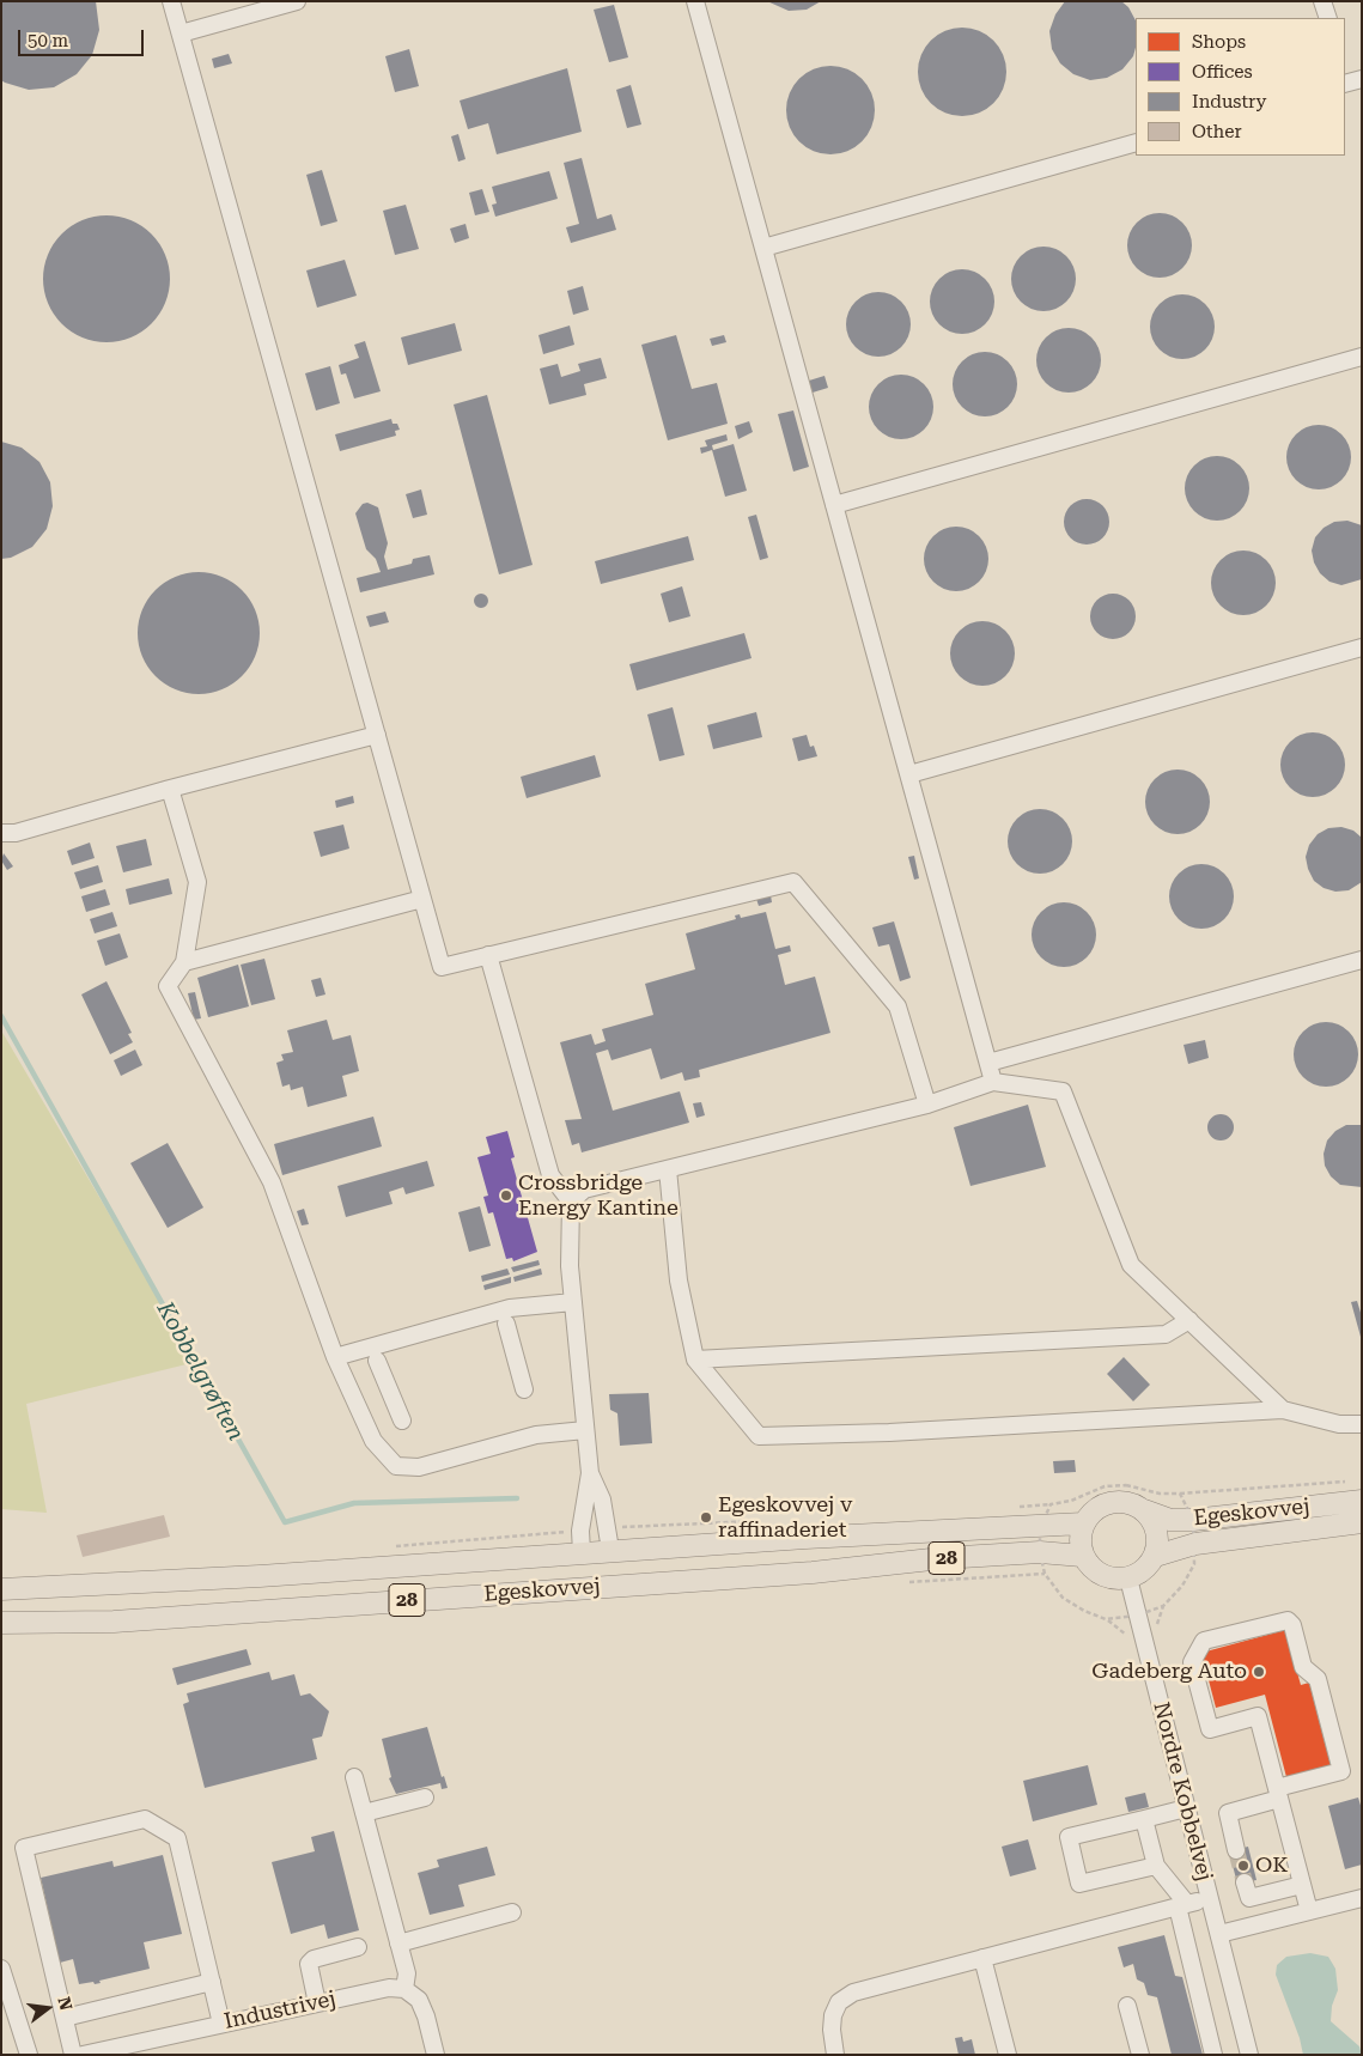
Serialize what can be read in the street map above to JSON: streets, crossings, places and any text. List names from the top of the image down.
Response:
{
  "streets": {
    "main road": ["Egeskovvej", "28"],
    "street": ["Nordre Kobbelvej", "Industrivej"]
  },
  "crossings": [
    ["Egeskovvej", "Nordre Kobbelvej"]
  ],
  "water": ["Kobbelgrøften"],
  "places": [
    "Crossbridge Energy Kantine",
    "Egeskovvej v raffinaderiet",
    "Gadeberg Auto",
    "OK"
  ],
  "legend": [
    "Shops",
    "Offices",
    "Industry",
    "Other"
  ],
  "scale_bar": "50 m",
  "north": "right"
}
